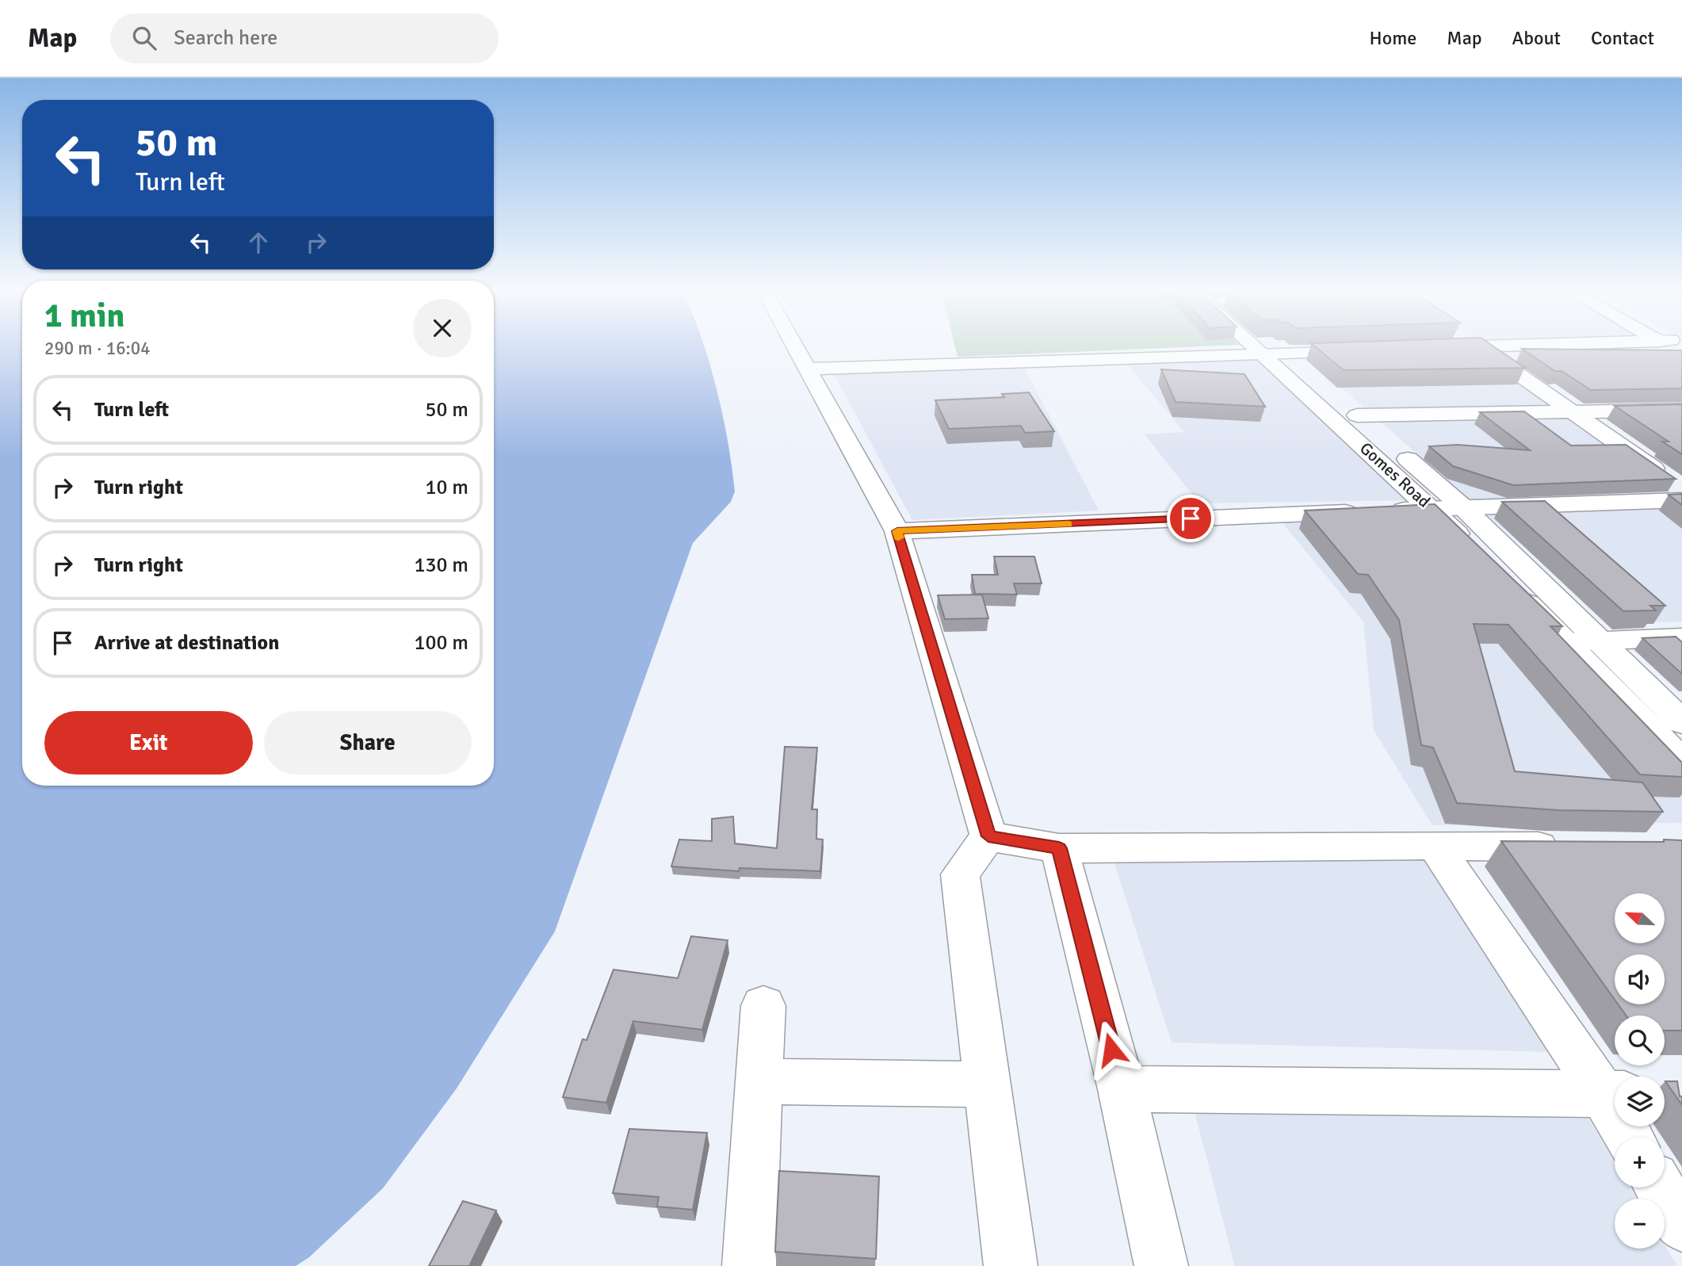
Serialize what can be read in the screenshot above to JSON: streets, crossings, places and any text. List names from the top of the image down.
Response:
{
  "streets": {
    "street": ["Gomes Road"]
  },
  "north": "top left",
  "page": {
    "header": "Map",
    "search": "Search here",
    "nav": [
      "Home",
      "Map",
      "About",
      "Contact"
    ],
    "turn": ["50 m", "Turn left"],
    "heading": ["1 min", "290 m · 16:04"],
    "list": [
      {
        "name": "Turn left",
        "value": "50 m"
      },
      {
        "name": "Turn right",
        "value": "10 m"
      },
      {
        "name": "Turn right",
        "value": "130 m"
      },
      {
        "name": "Arrive at destination",
        "value": "100 m"
      }
    ],
    "buttons": ["Exit", "Share"],
    "map_buttons": ["+", "−"]
  }
}
